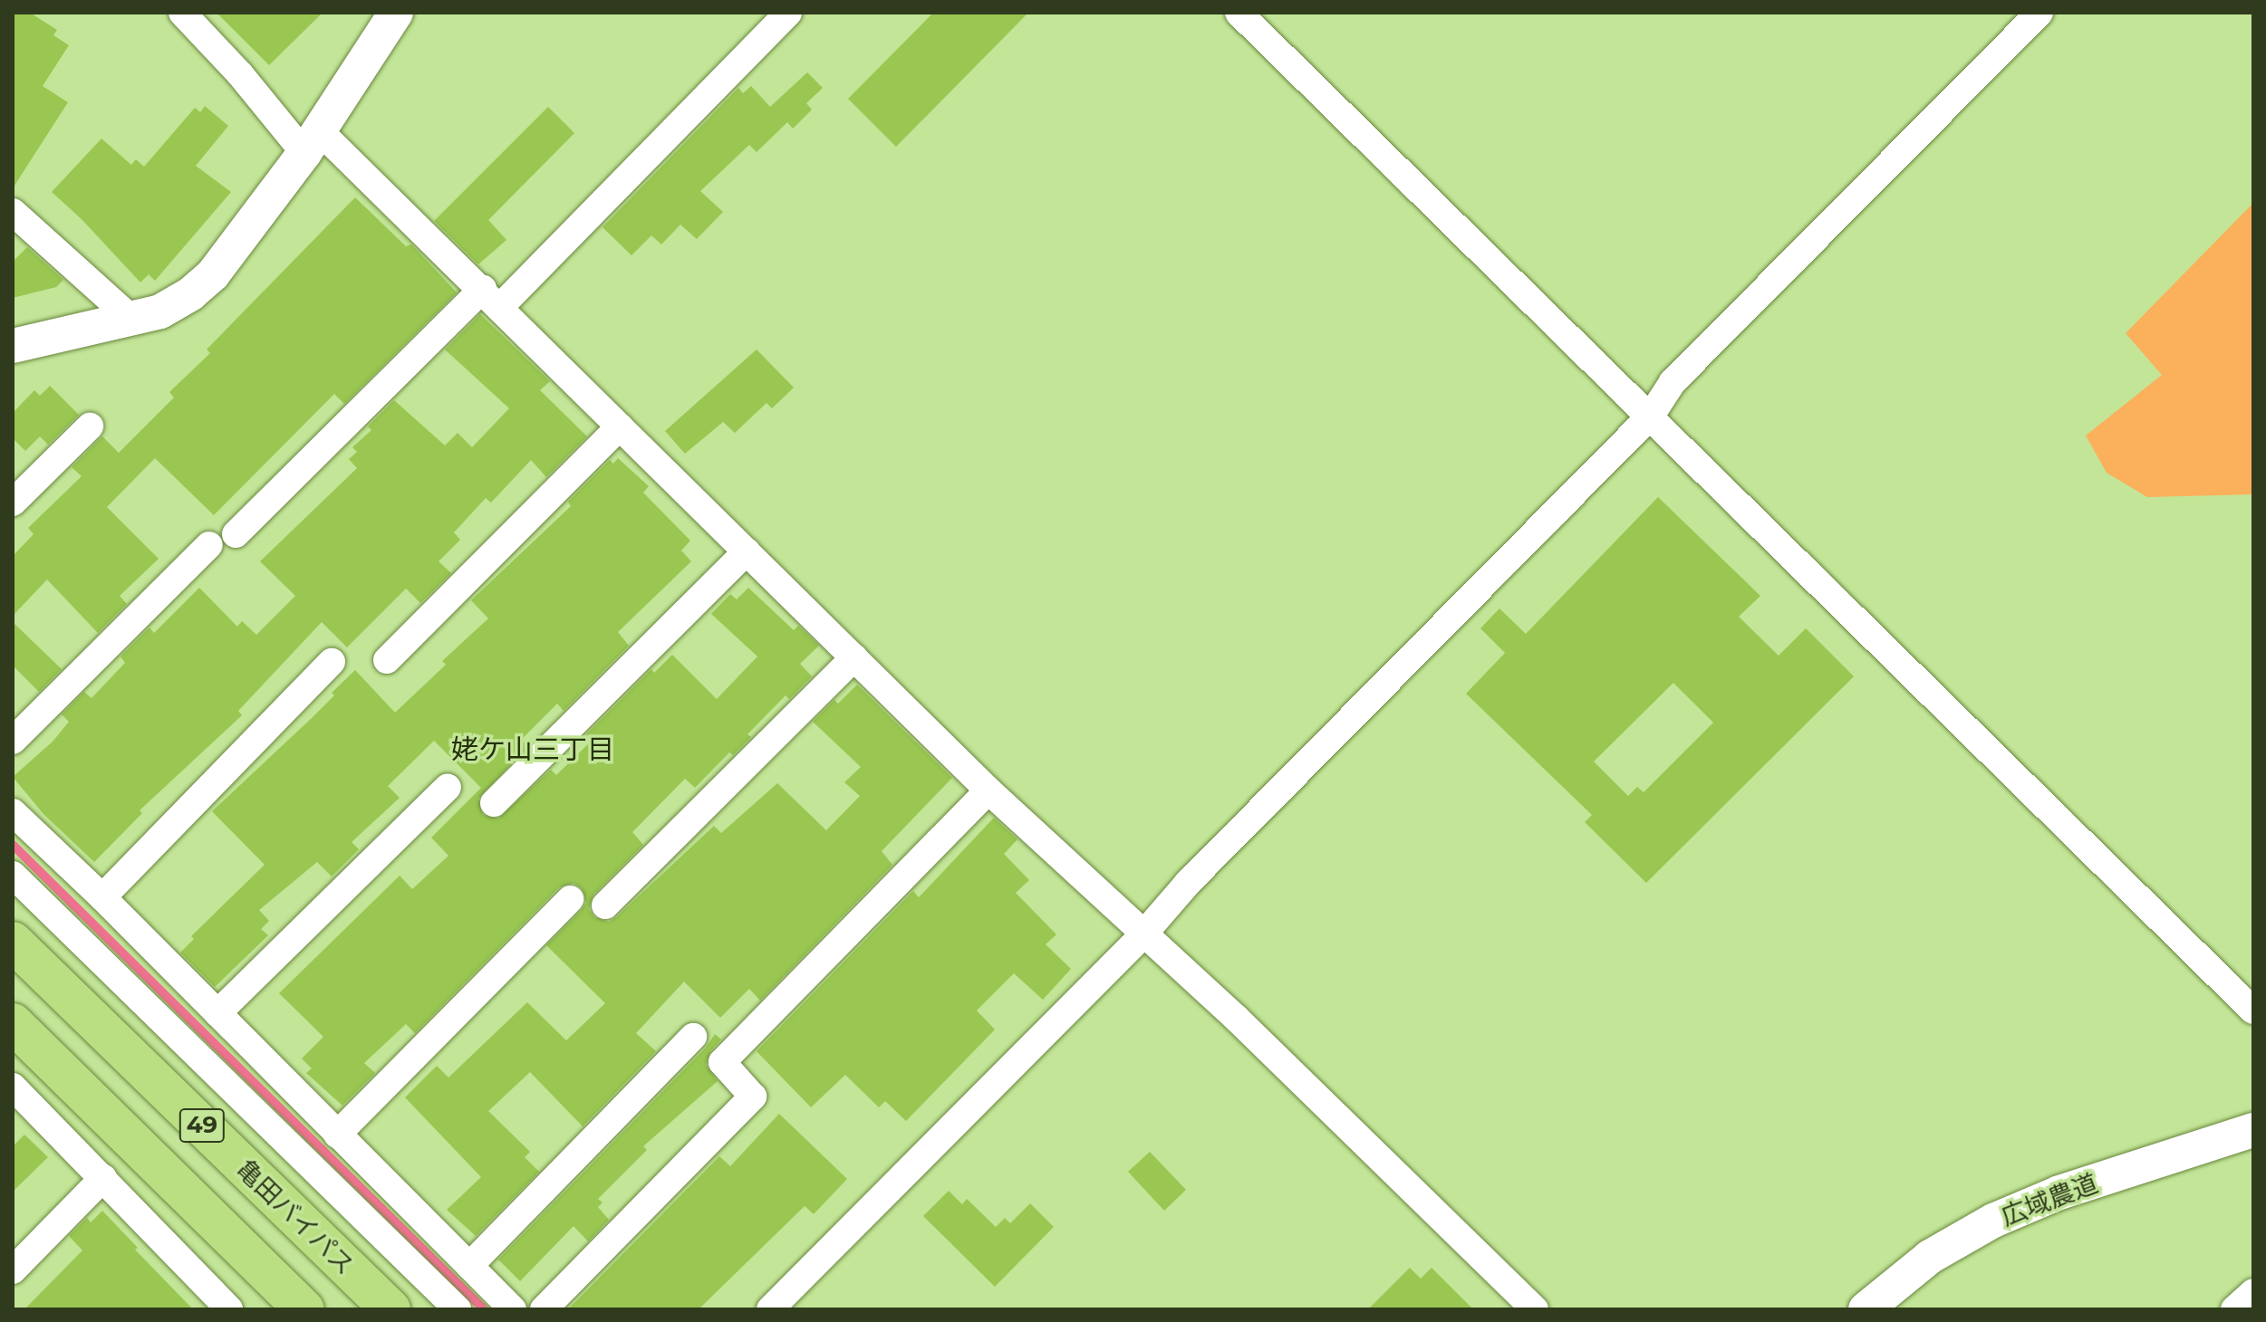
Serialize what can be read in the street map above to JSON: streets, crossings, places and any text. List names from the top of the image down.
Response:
{
  "streets": {
    "highway": ["49", "亀田バイパス"],
    "street": ["広域農道"]
  },
  "districts": ["姥ケ山三丁目"]
}
